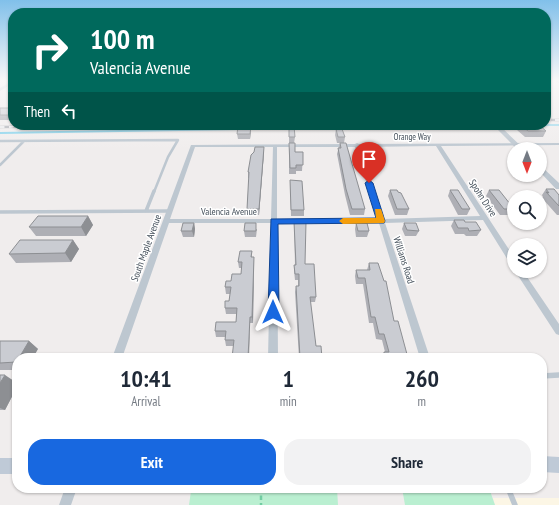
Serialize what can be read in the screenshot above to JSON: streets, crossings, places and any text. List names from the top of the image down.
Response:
{
  "streets": {
    "street": [
      "Orange Way",
      "Spohn Drive",
      "Valencia Avenue",
      "South Maple Avenue",
      "Williams Road"
    ]
  },
  "crossings": [
    ["Orange Way", "Spohn Drive"],
    ["Orange Way", "South Maple Avenue"],
    ["Orange Way", "Williams Road"],
    ["Spohn Drive", "Valencia Avenue"],
    ["Valencia Avenue", "South Maple Avenue"],
    ["Valencia Avenue", "Williams Road"]
  ],
  "north": "bottom",
  "page": {
    "turn": ["100 m", "Valencia Avenue"],
    "then": "Then",
    "eta": [
      "10:41",
      "Arrival",
      "1",
      "min",
      "260",
      "m"
    ],
    "buttons": ["Exit", "Share"]
  }
}
